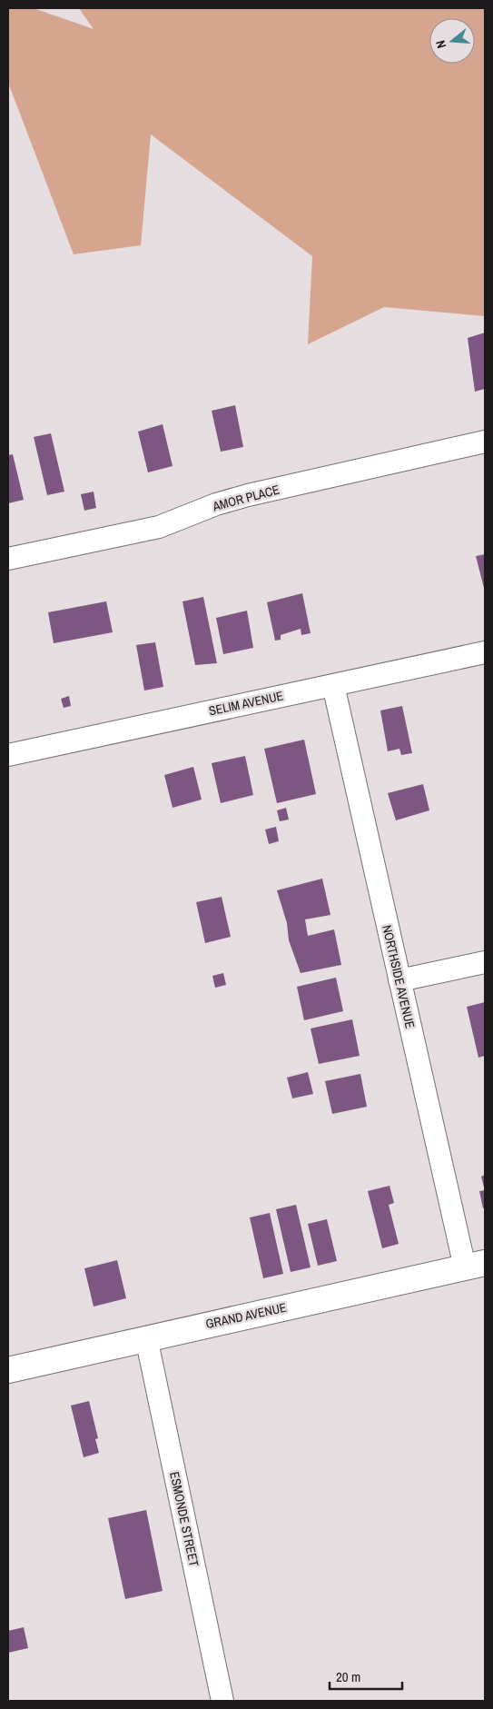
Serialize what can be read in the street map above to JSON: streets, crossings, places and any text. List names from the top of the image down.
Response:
{
  "streets": {
    "street": [
      "AMOR PLACE",
      "SELIM AVENUE",
      "NORTHSIDE AVENUE",
      "GRAND AVENUE",
      "ESMONDE STREET"
    ]
  },
  "crossings": [
    ["SELIM AVENUE", "NORTHSIDE AVENUE"],
    ["NORTHSIDE AVENUE", "GRAND AVENUE"],
    ["GRAND AVENUE", "ESMONDE STREET"]
  ],
  "scale_bar": "20 m",
  "north": "left"
}
